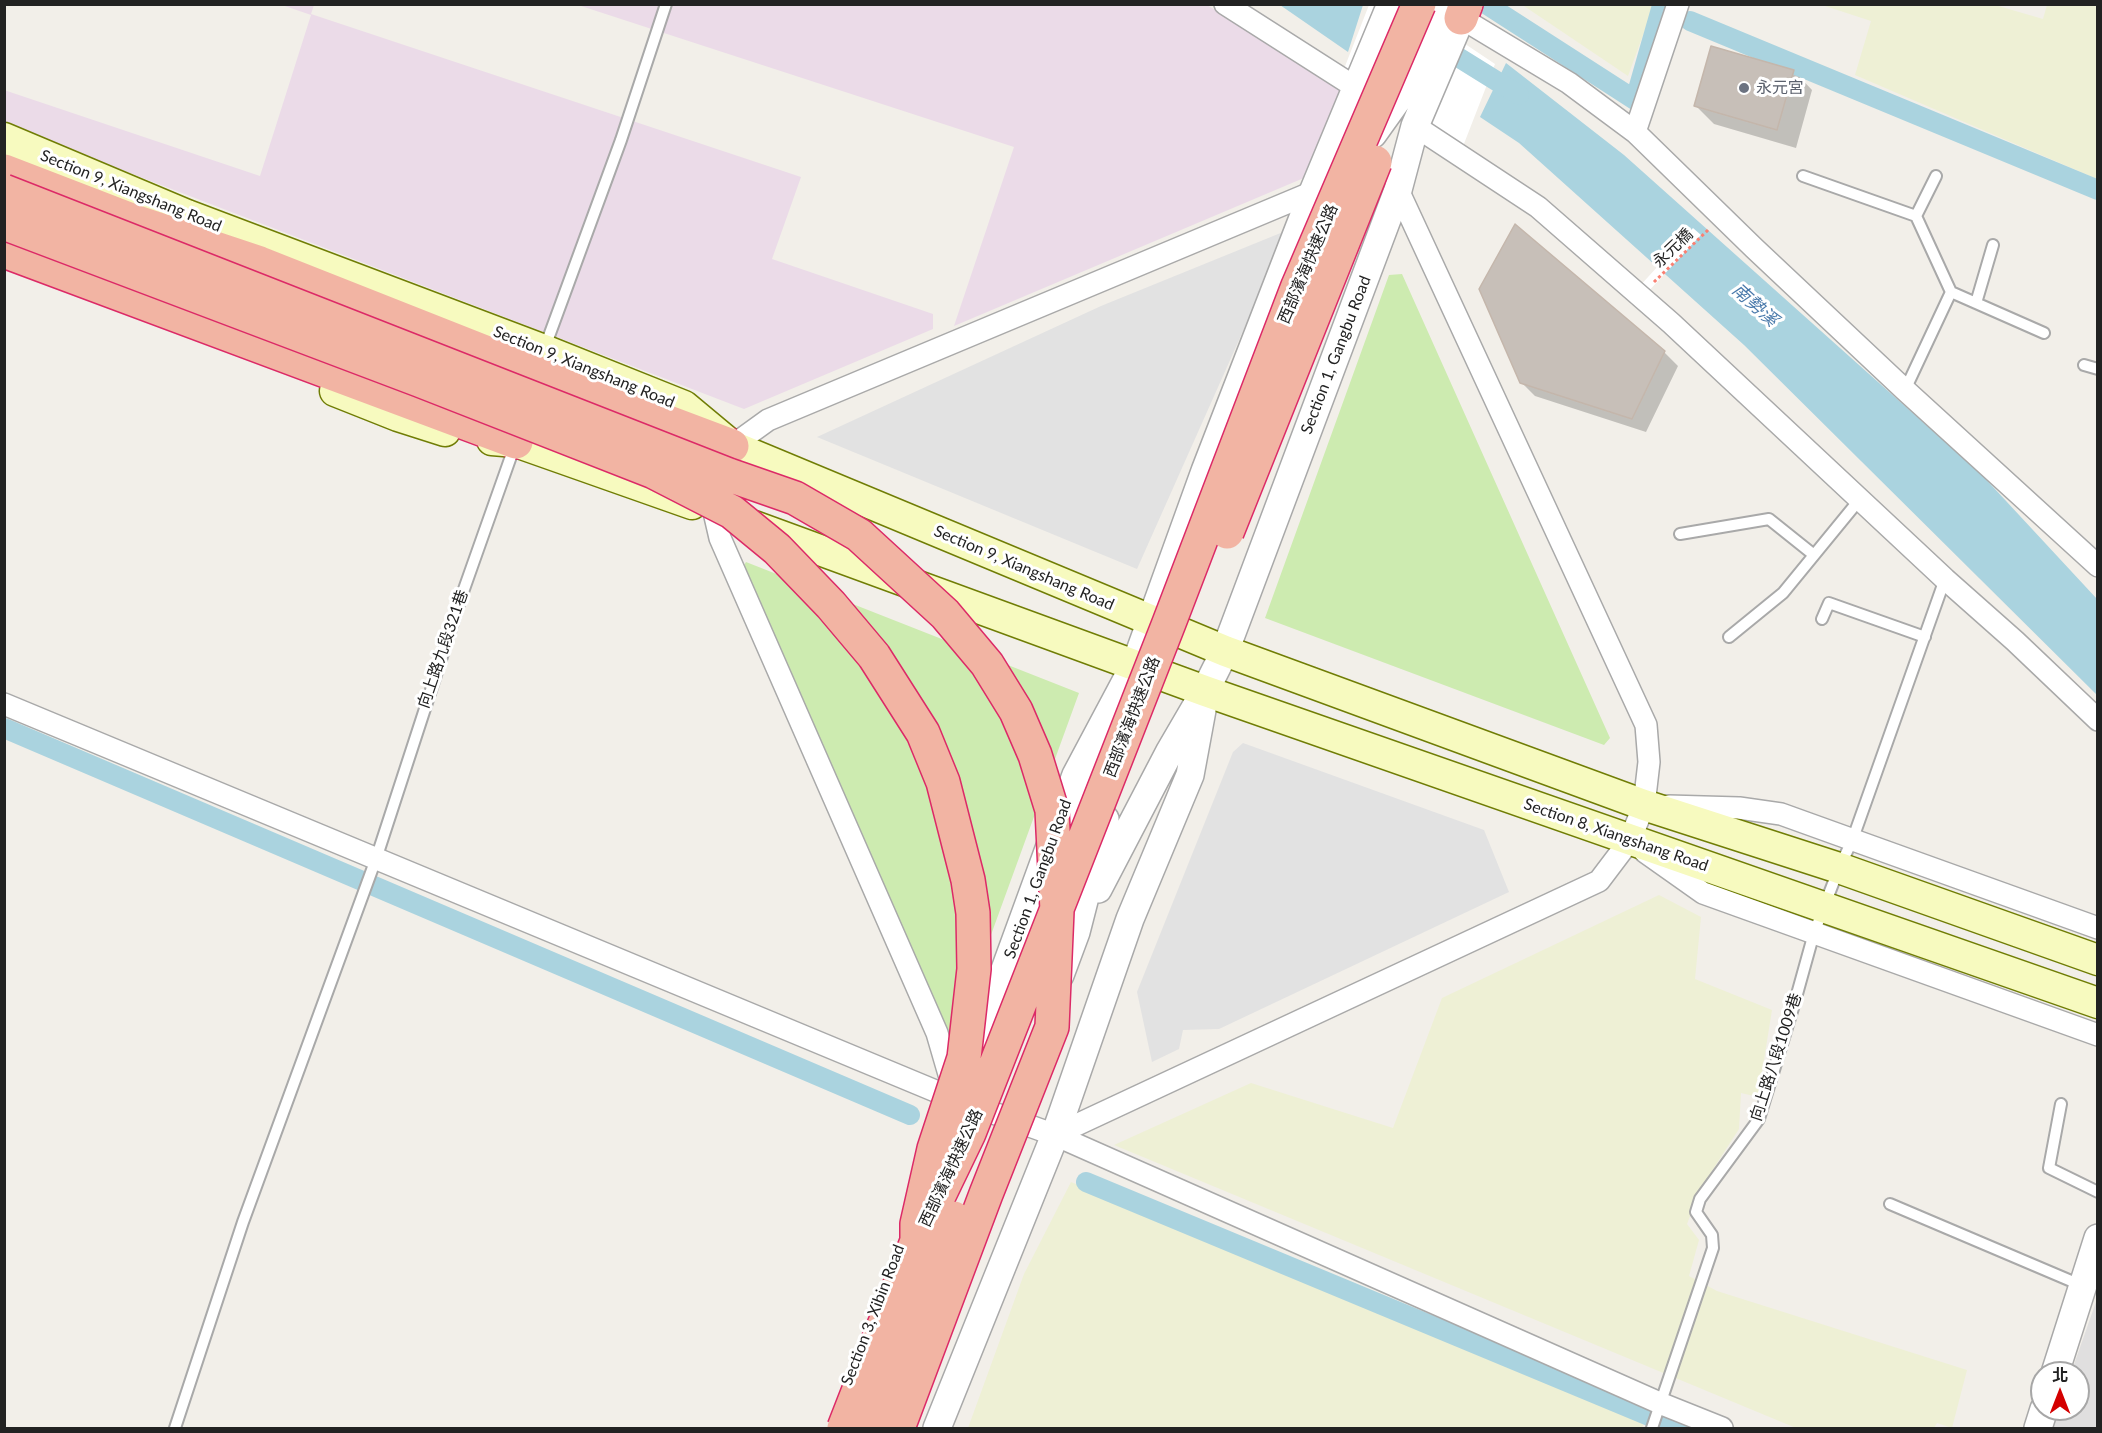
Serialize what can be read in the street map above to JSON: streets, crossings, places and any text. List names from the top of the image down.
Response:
{
  "streets": {
    "highway": ["西部濱海快速公路"],
    "main road": ["Section 9, Xiangshang Road", "Section 8, Xiangshang Road"],
    "street": ["Section 1, Gangbu Road", "Section 3, Xibin Road"],
    "lane": ["向上路九段321巷", "向上路八段1009巷"],
    "path": ["永元橋"]
  },
  "crossings": [
    ["Section 9, Xiangshang Road", "Section 1, Gangbu Road"],
    ["Section 9, Xiangshang Road", "向上路九段321巷"],
    ["西部濱海快速公路", "Section 1, Gangbu Road"],
    ["Section 1, Gangbu Road", "Section 8, Xiangshang Road"],
    ["Section 1, Gangbu Road", "Section 3, Xibin Road"],
    ["Section 8, Xiangshang Road", "向上路八段1009巷"]
  ],
  "water": ["南勢溪"],
  "places": ["永元宮"],
  "north": "top"
}
